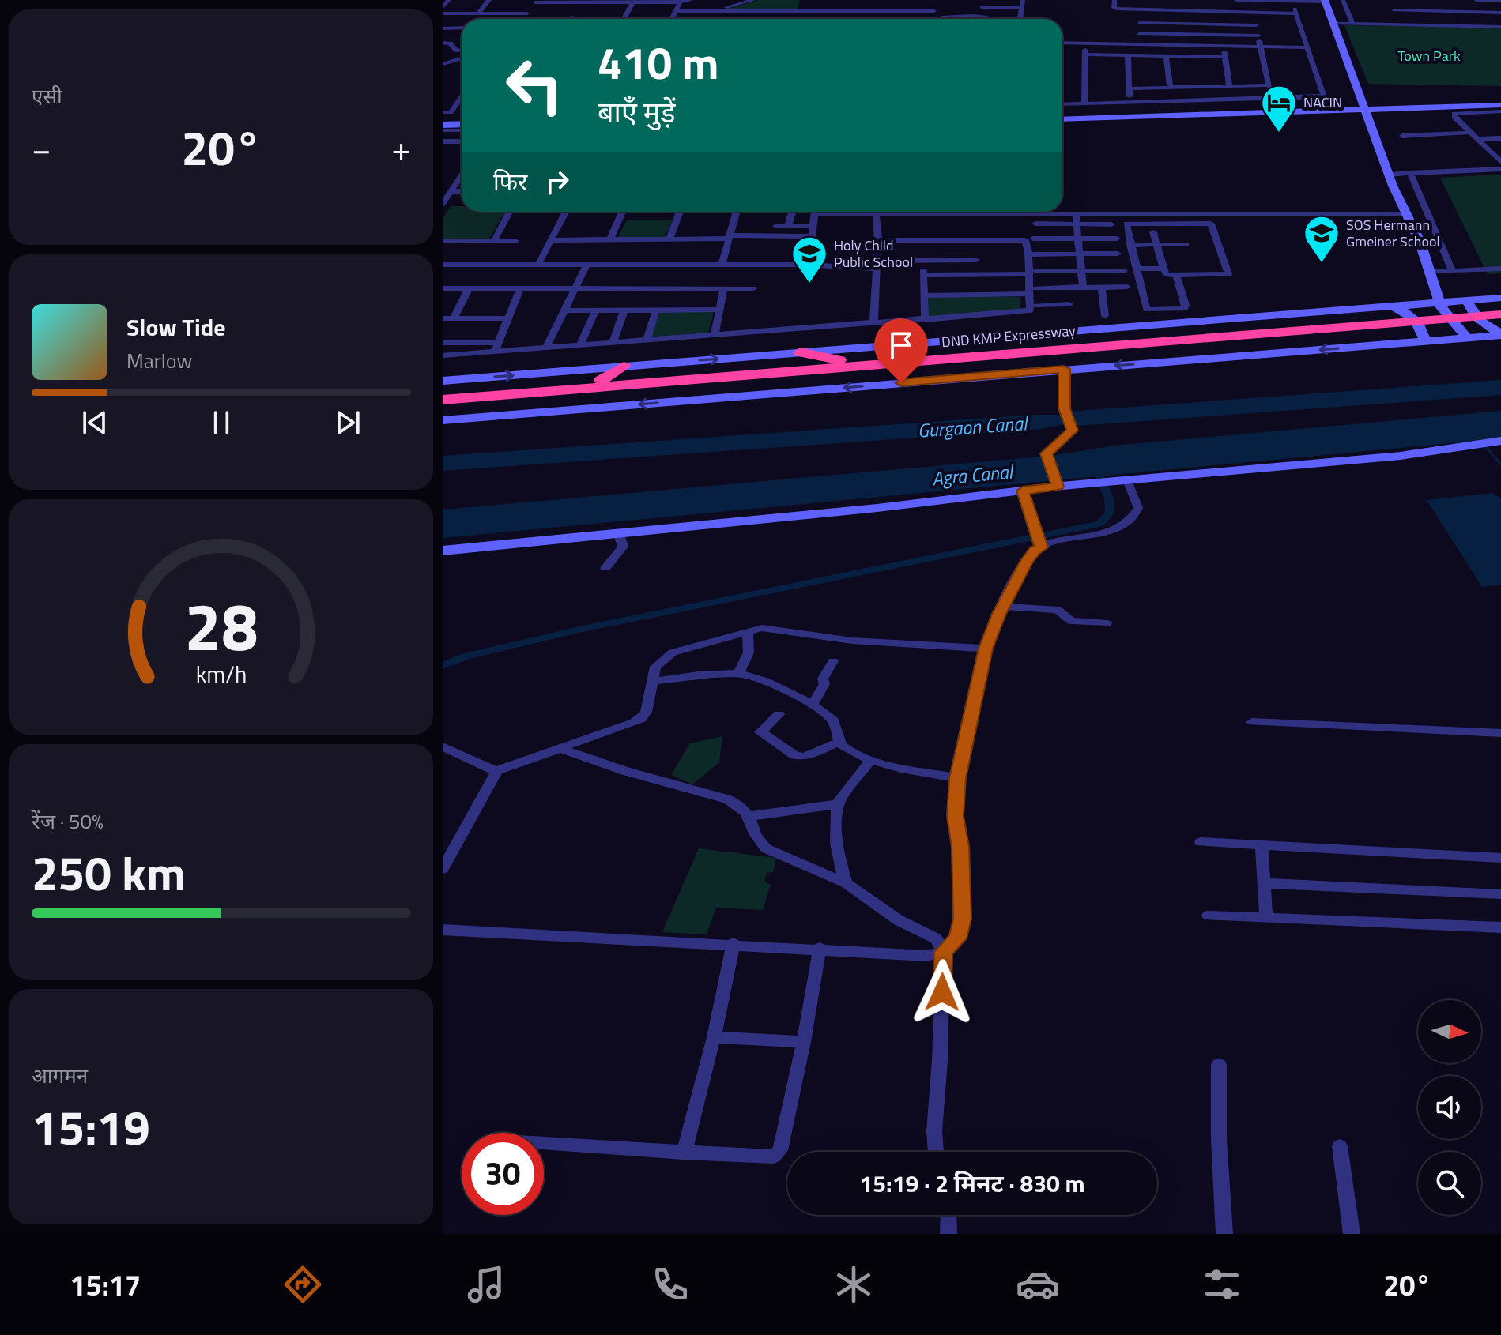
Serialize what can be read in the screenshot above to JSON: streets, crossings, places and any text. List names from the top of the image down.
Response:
{
  "streets": {
    "highway": ["DND KMP Expressway"]
  },
  "water": ["Gurgaon Canal", "Agra Canal"],
  "parks": ["Town Park"],
  "places": {
    "hotel": ["NACIN"],
    "school or university": ["SOS Hermann Gmeiner School", "Holy Child Public School"]
  },
  "north": "right",
  "page": {
    "tile": [
      "एसी",
      ["रेंज · 50%", "250 km"],
      ["आगमन", "15:19"]
    ],
    "turn": ["410 m", "बाएँ मुड़ें"],
    "heat": ["−", "20°", "+"],
    "then": "फिर",
    "song": ["Slow Tide", "Marlow"],
    "limit": "30",
    "trip": "15:19 · 2 मिनट · 830 m",
    "tabs": ["15:17", "20°"],
    "gauge": ["28", "km/h"]
  }
}
